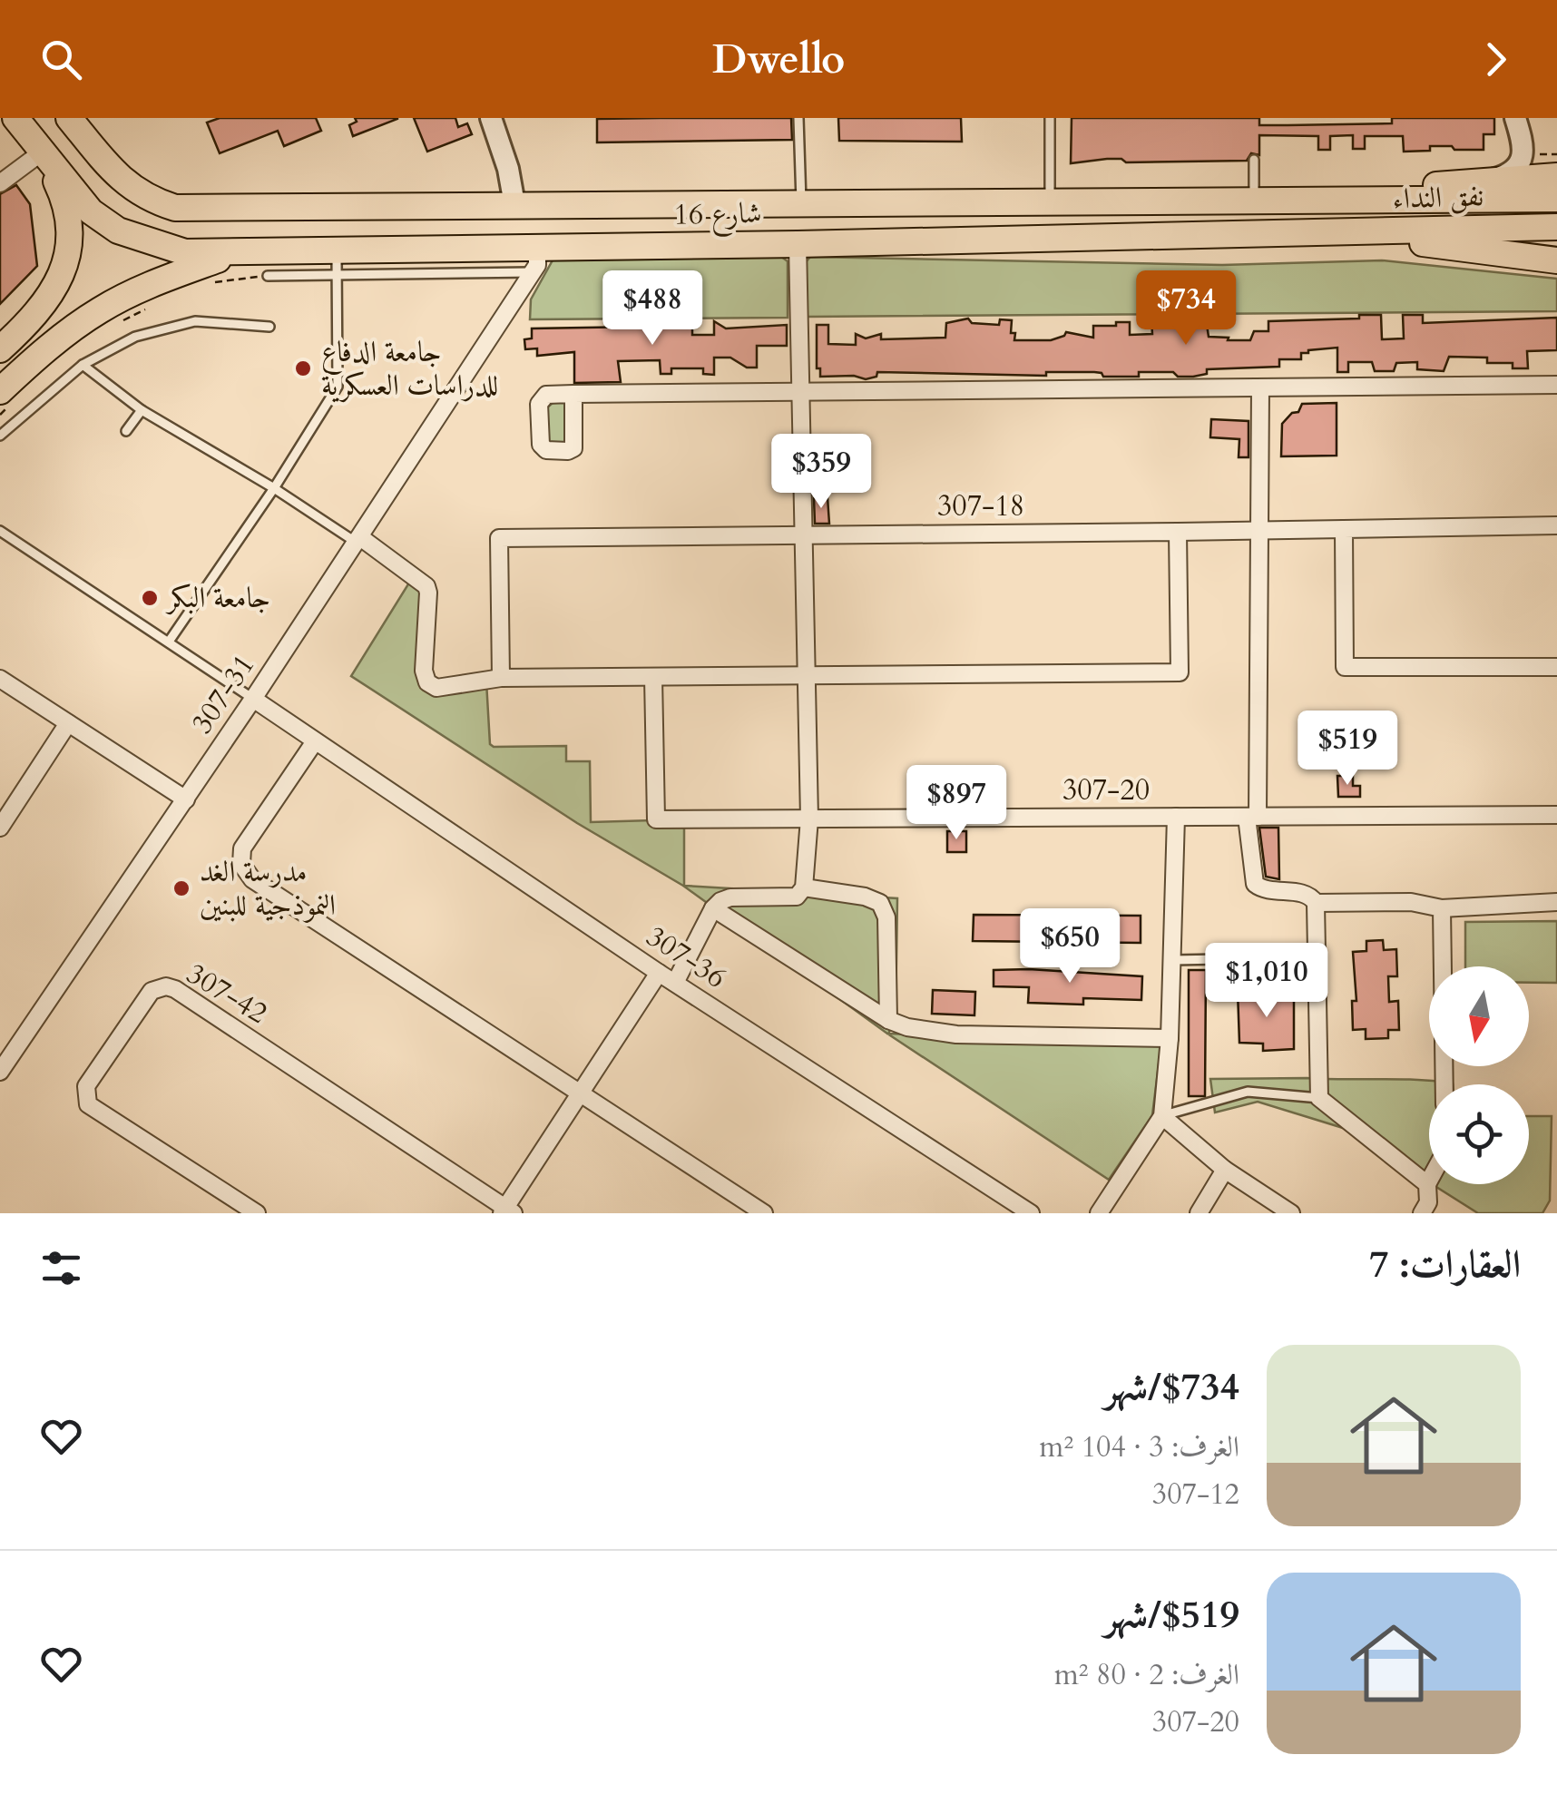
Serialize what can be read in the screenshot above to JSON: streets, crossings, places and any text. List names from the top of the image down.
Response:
{
  "streets": {
    "main road": ["نفق النداء", "شارع 16"],
    "street": [
      "307-18",
      "307-31",
      "307-20",
      "307-36",
      "307-42"
    ]
  },
  "crossings": [
    ["نفق النداء", "شارع 16"],
    ["شارع 16", "307-31"],
    ["307-31", "307-36"]
  ],
  "places": ["جامعة الدفاع للدراسات العسكرية", "جامعة البكر", "مدرسة الغد النموذجية للبنين"],
  "north": "bottom",
  "page": {
    "header": "Dwello",
    "price": [
      "$488",
      "$734",
      "$359",
      "$519",
      "$897",
      "$650",
      "$1,010"
    ],
    "heading": "العقارات: 7",
    "list": [
      {
        "name": "$734/شهر",
        "note": "الغرف: 3 · 104 m² · 307-12"
      },
      {
        "name": "$519/شهر",
        "note": "الغرف: 2 · 80 m² · 307-20"
      }
    ]
  }
}
